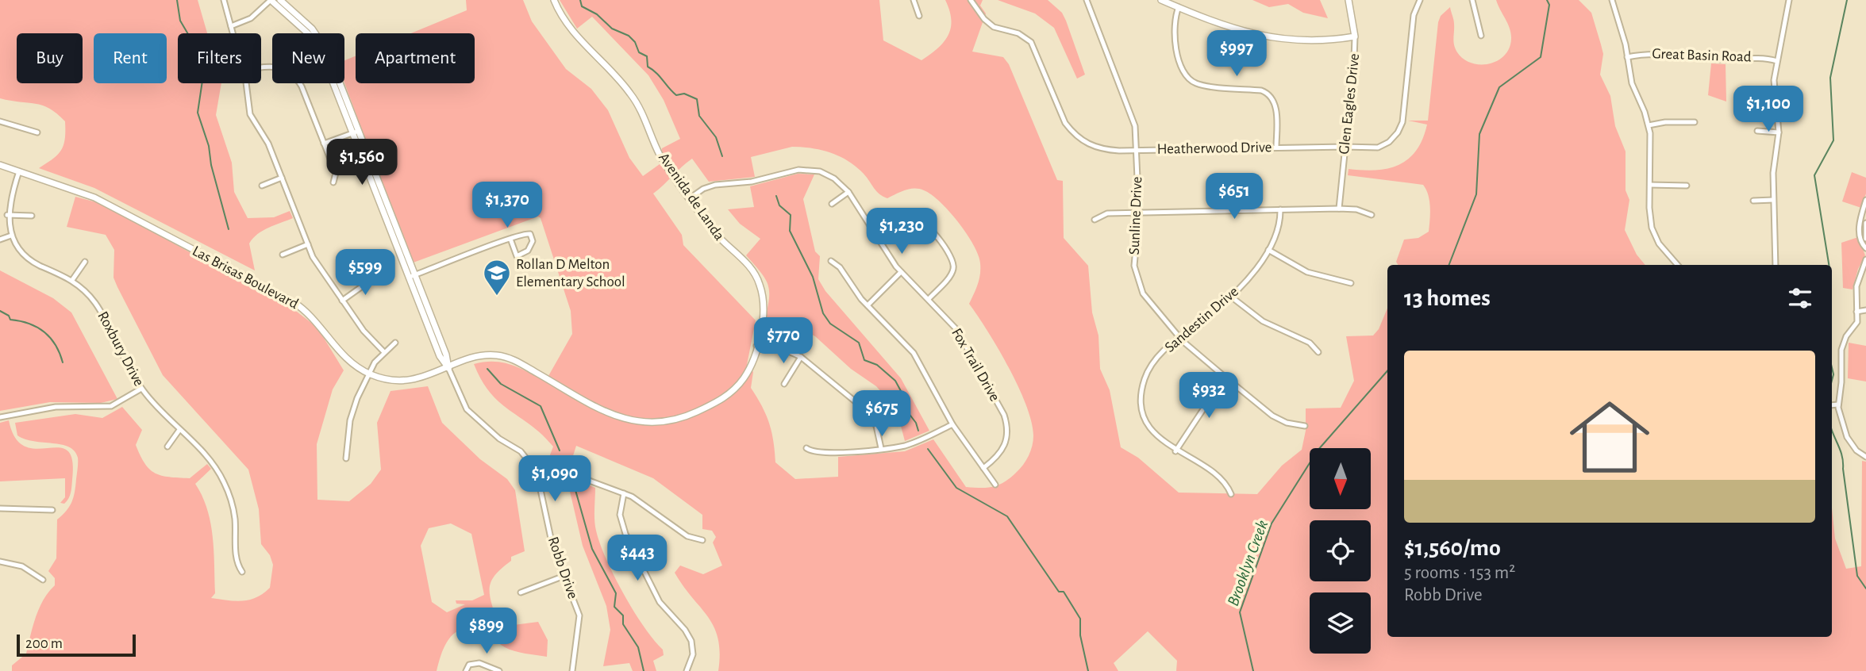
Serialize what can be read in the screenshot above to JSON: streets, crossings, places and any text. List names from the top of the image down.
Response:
{
  "streets": {
    "street": [
      "Great Basin Road",
      "Glen Eagles Drive",
      "Heatherwood Drive",
      "Avenida de Landa",
      "Sunline Drive",
      "Las Brisas Boulevard",
      "Sandestin Drive",
      "Roxbury Drive",
      "Fox Trail Drive",
      "Robb Drive"
    ]
  },
  "crossings": [
    ["Glen Eagles Drive", "Heatherwood Drive"],
    ["Heatherwood Drive", "Sunline Drive"],
    ["Avenida de Landa", "Las Brisas Boulevard"],
    ["Avenida de Landa", "Fox Trail Drive"],
    ["Sunline Drive", "Sandestin Drive"],
    ["Las Brisas Boulevard", "Roxbury Drive"],
    ["Las Brisas Boulevard", "Robb Drive"]
  ],
  "water": ["Brooklyn Creek"],
  "places": {
    "school or university": ["Rollan D Melton Elementary School"]
  },
  "scale_bar": "200 m",
  "north": "bottom",
  "page": {
    "price": [
      "$997",
      "$1,100",
      "$1,560",
      "$651",
      "$1,370",
      "$1,230",
      "$599",
      "$770",
      "$932",
      "$675",
      "$1,090",
      "$443",
      "$899"
    ],
    "chip": [
      "Buy",
      "Rent",
      "Filters",
      "New",
      "Apartment"
    ],
    "heading": "13 homes",
    "list": [
      {
        "name": "$1,560/mo",
        "note": "5 rooms · 153 m² · Robb Drive"
      }
    ],
    "scale": "200 m"
  }
}
